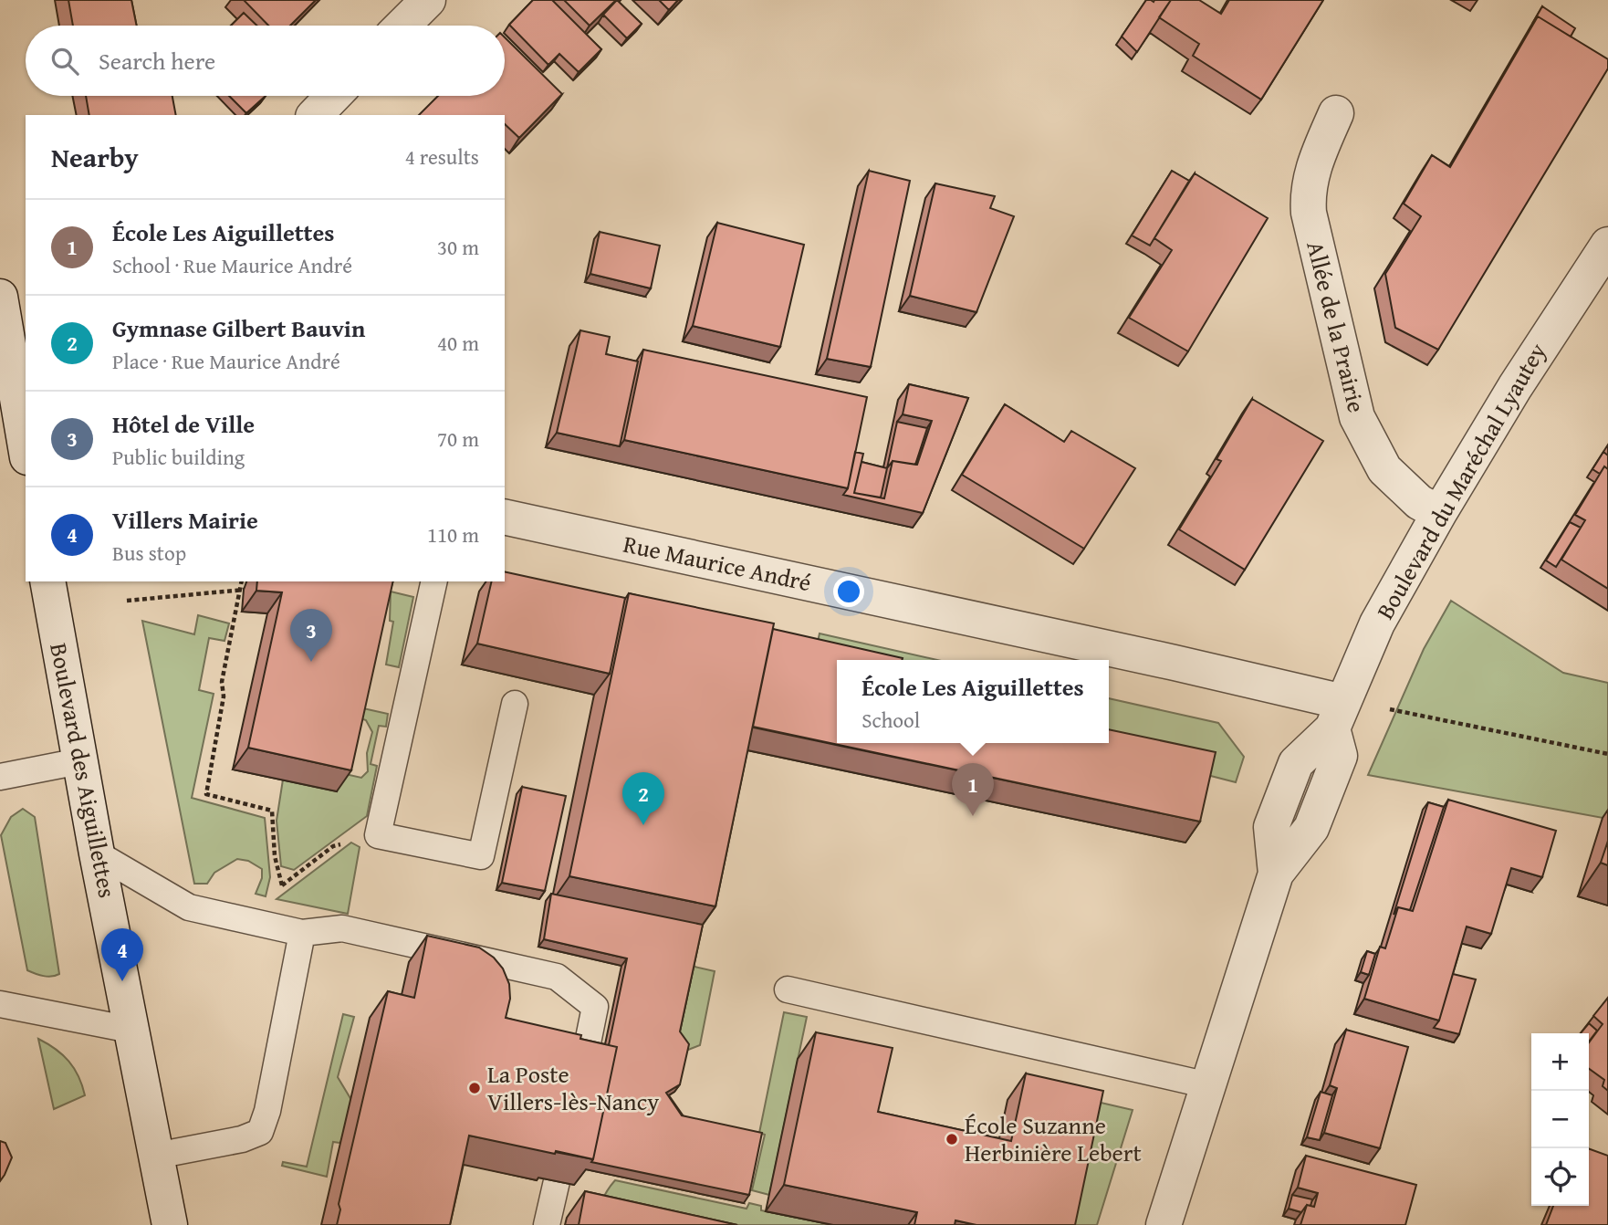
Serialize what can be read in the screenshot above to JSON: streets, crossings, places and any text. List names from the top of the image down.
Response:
{
  "streets": {
    "street": [
      "Allée de la Prairie",
      "Boulevard du Maréchal Lyautey",
      "Rue Maurice André",
      "Boulevard des Aiguillettes"
    ]
  },
  "crossings": [
    ["Allée de la Prairie", "Boulevard du Maréchal Lyautey"],
    ["Boulevard du Maréchal Lyautey", "Rue Maurice André"]
  ],
  "places": ["La Poste Villers-lès-Nancy", "École Suzanne Herbinière Lebert"],
  "page": {
    "search": "Search here",
    "heading": ["Nearby", "4 results"],
    "list": [
      {
        "mark": "1",
        "name": "École Les Aiguillettes",
        "note": "School · Rue Maurice André",
        "value": "30 m"
      },
      {
        "mark": "2",
        "name": "Gymnase Gilbert Bauvin",
        "note": "Place · Rue Maurice André",
        "value": "40 m"
      },
      {
        "mark": "3",
        "name": "Hôtel de Ville",
        "note": "Public building",
        "value": "70 m"
      },
      {
        "mark": "4",
        "name": "Villers Mairie",
        "note": "Bus stop",
        "value": "110 m"
      }
    ],
    "pins": [
      "3",
      "1",
      "2",
      "4"
    ],
    "popup": ["École Les Aiguillettes", "School"],
    "map_buttons": ["+", "−"]
  }
}
